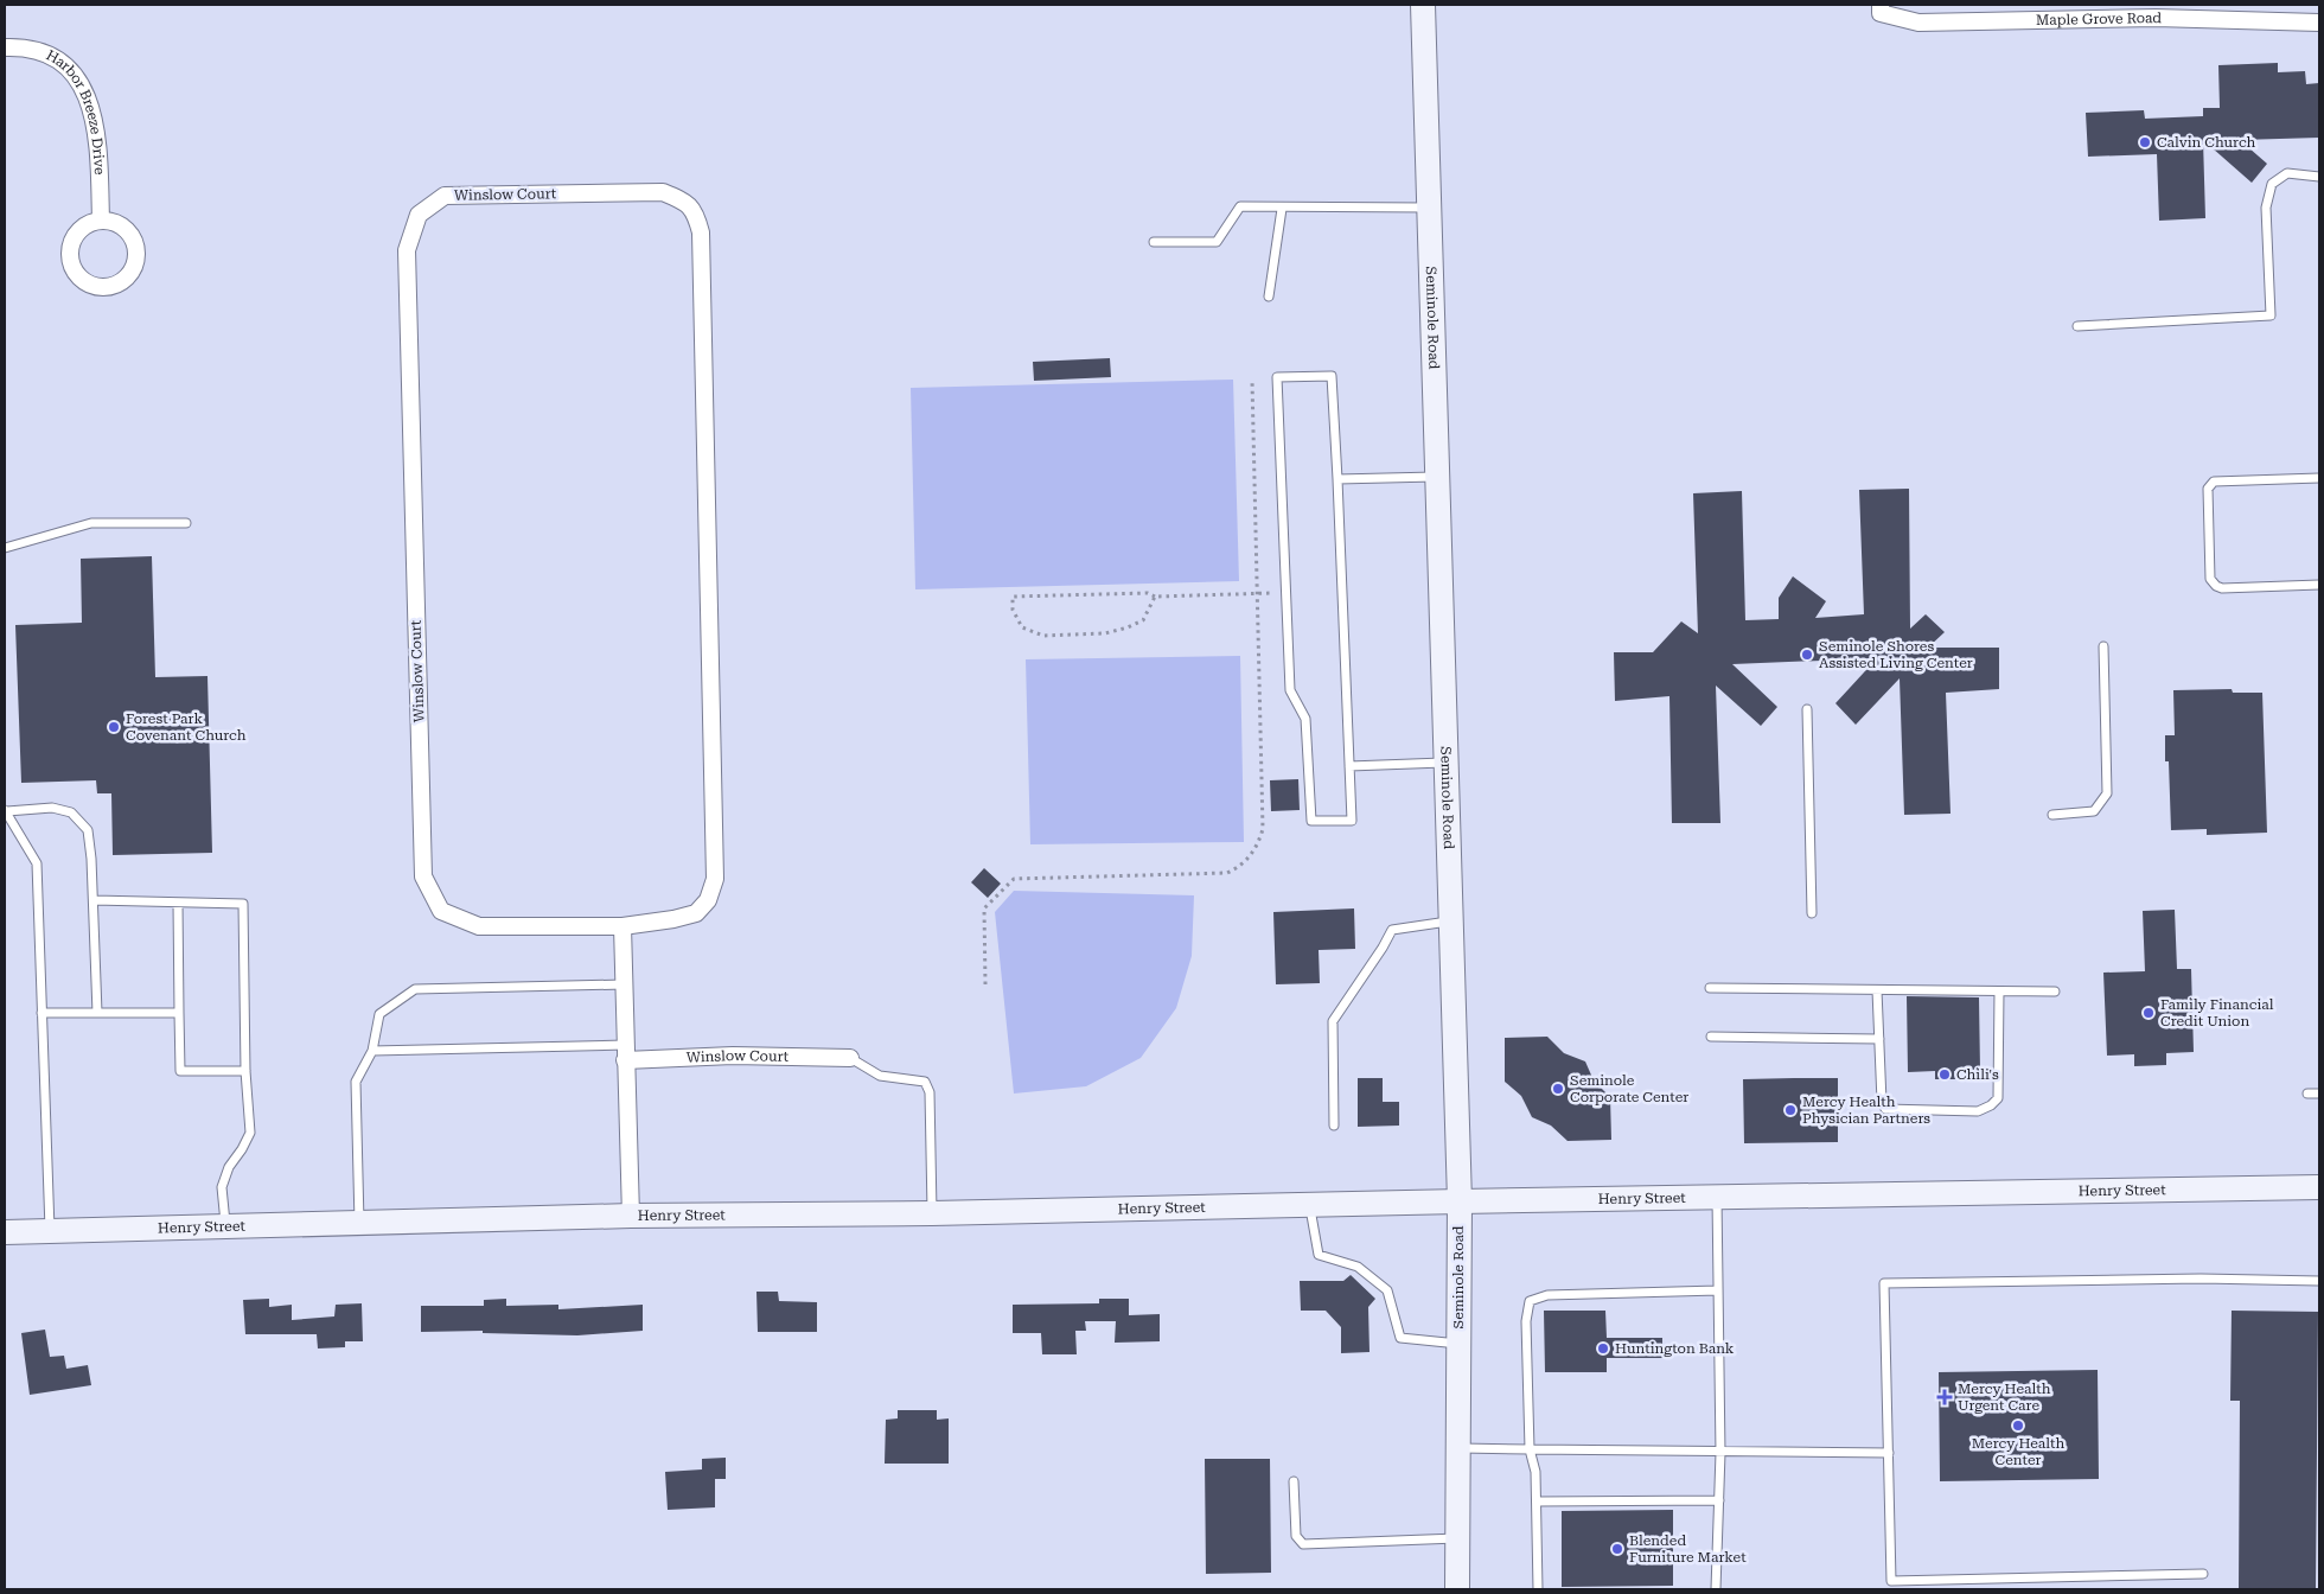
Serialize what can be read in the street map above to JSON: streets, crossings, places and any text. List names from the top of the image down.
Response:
{
  "streets": {
    "street": [
      "Maple Grove Road",
      "Harbor Breeze Drive",
      "Winslow Court",
      "Seminole Road",
      "Henry Street"
    ]
  },
  "crossings": [
    ["Seminole Road", "Henry Street"]
  ],
  "places": {
    "other": [
      "Calvin Church",
      "Seminole Shores Assisted Living Center",
      "Forest Park Covenant Church",
      "Family Financial Credit Union",
      "Chili's",
      "Seminole Corporate Center",
      "Mercy Health Physician Partners",
      "Huntington Bank",
      "Mercy Health Center",
      "Blended Furniture Market"
    ],
    "health": ["Mercy Health Urgent Care"]
  }
}
